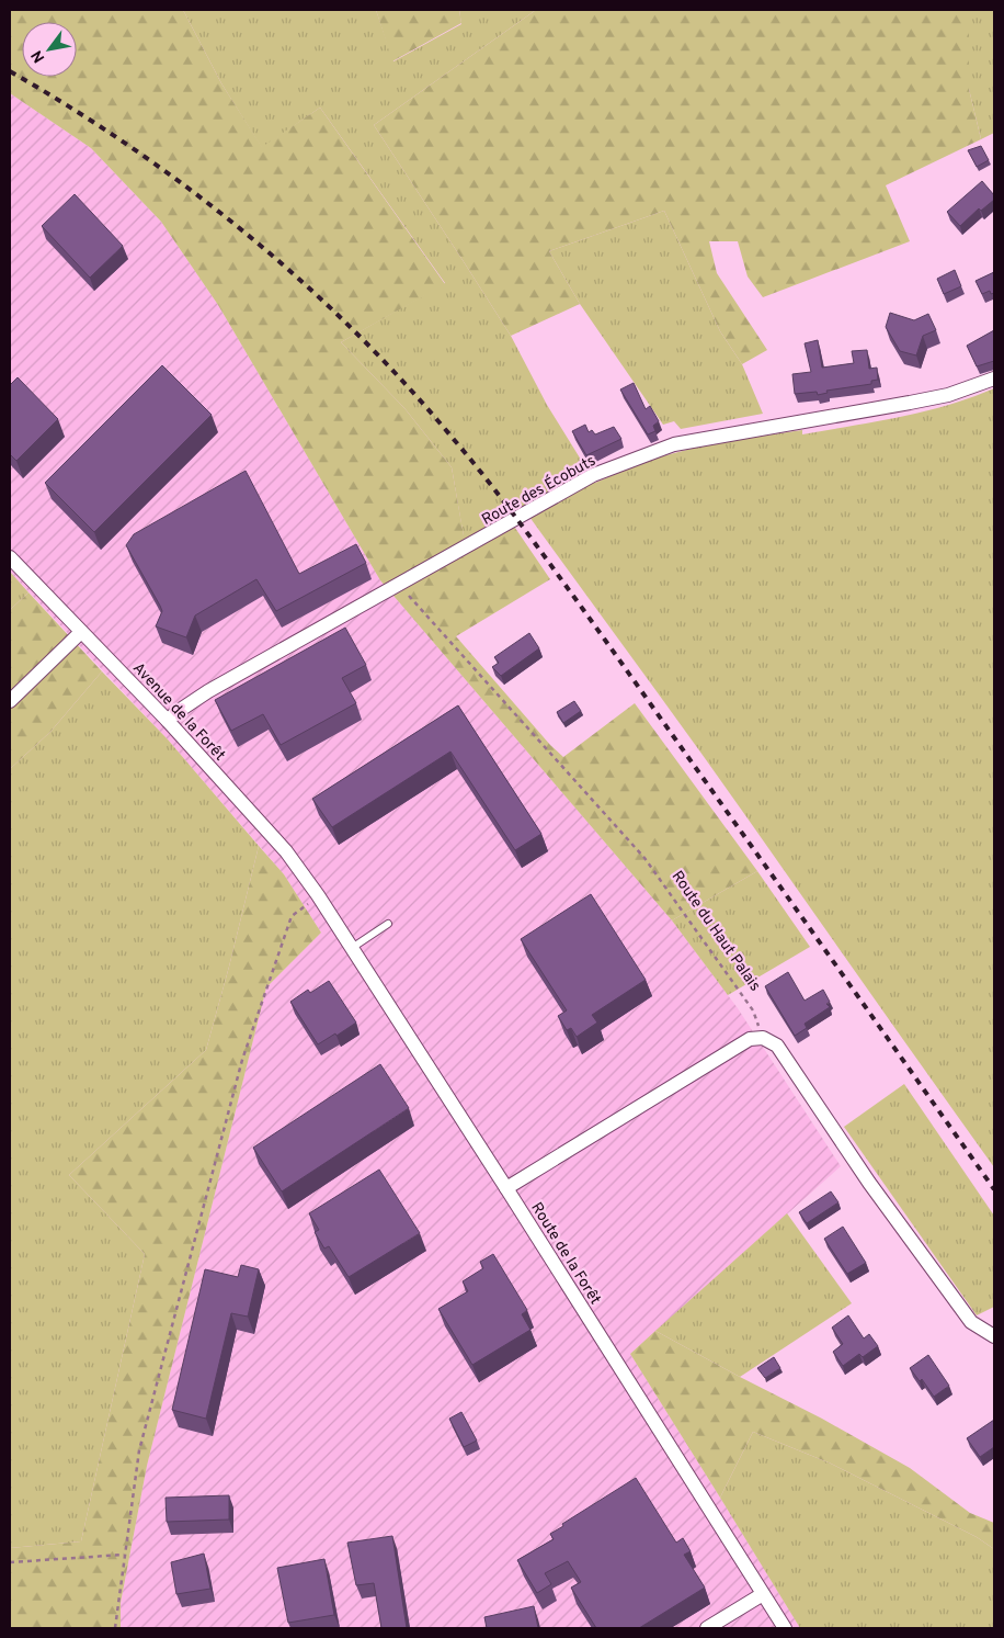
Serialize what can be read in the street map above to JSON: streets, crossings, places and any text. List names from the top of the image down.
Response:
{
  "streets": {
    "street": ["Route des Écobuts", "Avenue de la Forêt", "Route de la Forêt"],
    "path": ["Route du Haut Palais"]
  },
  "crossings": [
    ["Route des Écobuts", "Avenue de la Forêt"],
    ["Route des Écobuts", "Route du Haut Palais"],
    ["Avenue de la Forêt", "Route de la Forêt"]
  ],
  "north": "bottom left"
}
